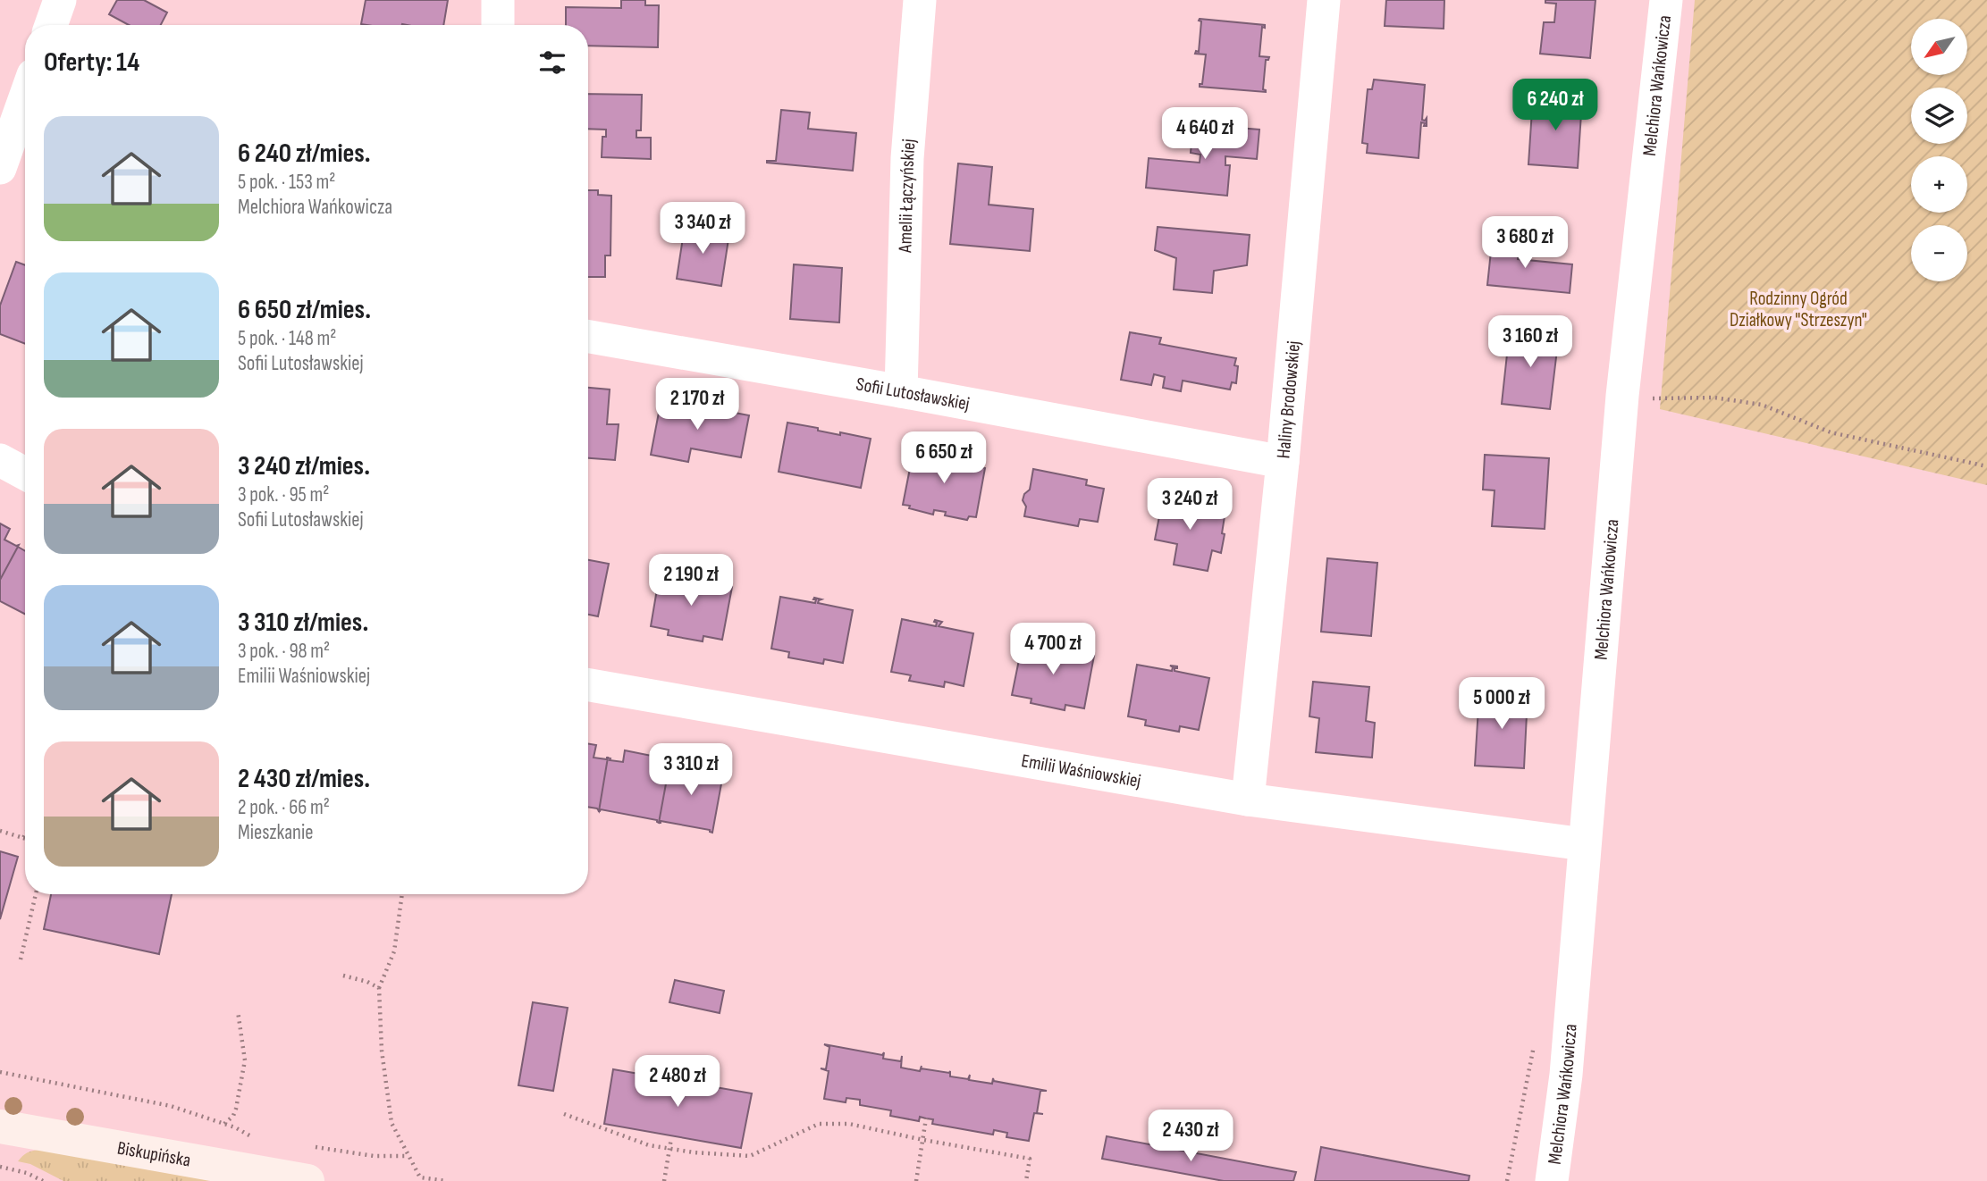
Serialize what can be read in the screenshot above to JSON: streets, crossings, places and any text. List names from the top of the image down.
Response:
{
  "streets": {
    "street": [
      "Melchiora Wańkowicza",
      "Amelii Łączyńskiej",
      "Sofii Lutosławskiej",
      "Haliny Brodowskiej",
      "Emilii Waśniowskiej",
      "Biskupińska"
    ]
  },
  "crossings": [
    ["Melchiora Wańkowicza", "Emilii Waśniowskiej"],
    ["Amelii Łączyńskiej", "Sofii Lutosławskiej"],
    ["Sofii Lutosławskiej", "Haliny Brodowskiej"],
    ["Haliny Brodowskiej", "Emilii Waśniowskiej"]
  ],
  "parks": ["Rodzinny Ogród Działkowy \"Strzeszyn\""],
  "north": "bottom left",
  "page": {
    "map_buttons": ["+", "−"],
    "heading": "Oferty: 14",
    "price": [
      "6 240 zł",
      "4 640 zł",
      "3 340 zł",
      "3 680 zł",
      "3 160 zł",
      "2 170 zł",
      "6 650 zł",
      "3 240 zł",
      "2 190 zł",
      "4 700 zł",
      "5 000 zł",
      "3 310 zł",
      "2 480 zł",
      "2 430 zł"
    ],
    "list": [
      {
        "name": "6 240 zł/mies.",
        "note": "5 pok. · 153 m² · Melchiora Wańkowicza"
      },
      {
        "name": "6 650 zł/mies.",
        "note": "5 pok. · 148 m² · Sofii Lutosławskiej"
      },
      {
        "name": "3 240 zł/mies.",
        "note": "3 pok. · 95 m² · Sofii Lutosławskiej"
      },
      {
        "name": "3 310 zł/mies.",
        "note": "3 pok. · 98 m² · Emilii Waśniowskiej"
      },
      {
        "name": "2 430 zł/mies.",
        "note": "2 pok. · 66 m² · Mieszkanie"
      }
    ]
  }
}
